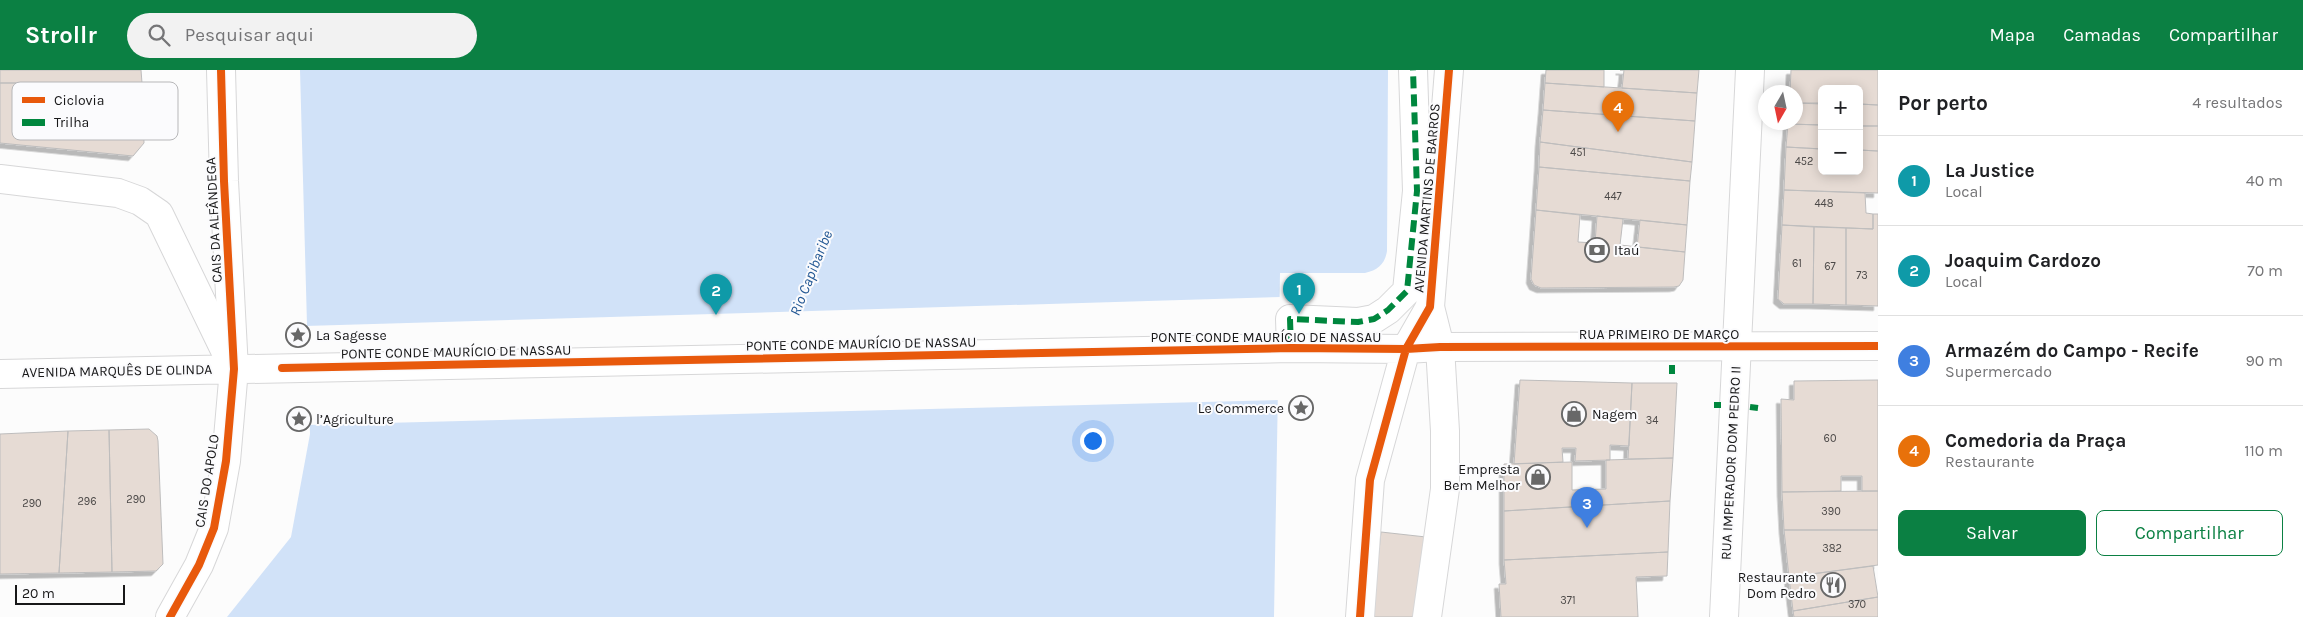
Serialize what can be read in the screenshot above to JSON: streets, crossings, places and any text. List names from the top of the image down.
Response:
{
  "streets": {
    "main road": [
      "AVENIDA MARTINS DE BARROS",
      "CAIS DA ALFÂNDEGA",
      "RUA PRIMEIRO DE MARÇO",
      "PONTE CONDE MAURÍCIO DE NASSAU",
      "AVENIDA MARQUÊS DE OLINDA",
      "RUA IMPERADOR DOM PEDRO II",
      "CAIS DO APOLO"
    ]
  },
  "crossings": [
    ["AVENIDA MARTINS DE BARROS", "RUA PRIMEIRO DE MARÇO"],
    ["AVENIDA MARTINS DE BARROS", "PONTE CONDE MAURÍCIO DE NASSAU"],
    ["CAIS DA ALFÂNDEGA", "PONTE CONDE MAURÍCIO DE NASSAU"],
    ["CAIS DA ALFÂNDEGA", "AVENIDA MARQUÊS DE OLINDA"],
    ["CAIS DA ALFÂNDEGA", "CAIS DO APOLO"],
    ["RUA PRIMEIRO DE MARÇO", "PONTE CONDE MAURÍCIO DE NASSAU"],
    ["RUA PRIMEIRO DE MARÇO", "RUA IMPERADOR DOM PEDRO II"],
    ["PONTE CONDE MAURÍCIO DE NASSAU", "AVENIDA MARQUÊS DE OLINDA"],
    ["PONTE CONDE MAURÍCIO DE NASSAU", "CAIS DO APOLO"],
    ["AVENIDA MARQUÊS DE OLINDA", "CAIS DO APOLO"]
  ],
  "water": ["Rio Capibaribe"],
  "places": {
    "bank": ["Itaú"],
    "place": ["La Sagesse", "Le Commerce", "l’Agriculture"],
    "shop": ["Nagem", "Empresta Bem Melhor"],
    "restaurant": ["Restaurante Dom Pedro"]
  },
  "house_numbers": [
    "451",
    "452",
    "447",
    "448",
    "61",
    "67",
    "73",
    "34",
    "60",
    "290",
    "296",
    "290",
    "390",
    "382",
    "371",
    "370"
  ],
  "legend": ["Ciclovia", "Trilha"],
  "scale_bar": "20 m",
  "north": "bottom",
  "page": {
    "header": "Strollr",
    "search": "Pesquisar aqui",
    "nav": ["Mapa", "Camadas", "Compartilhar"],
    "heading": ["Por perto", "4 resultados"],
    "map_buttons": ["+", "−"],
    "pins": [
      "4",
      "1",
      "2",
      "3"
    ],
    "list": [
      {
        "mark": "1",
        "name": "La Justice",
        "note": "Local",
        "value": "40 m"
      },
      {
        "mark": "2",
        "name": "Joaquim Cardozo",
        "note": "Local",
        "value": "70 m"
      },
      {
        "mark": "3",
        "name": "Armazém do Campo - Recife",
        "note": "Supermercado",
        "value": "90 m"
      },
      {
        "mark": "4",
        "name": "Comedoria da Praça",
        "note": "Restaurante",
        "value": "110 m"
      }
    ],
    "buttons": ["Salvar", "Compartilhar"],
    "scale": "20 m"
  }
}
